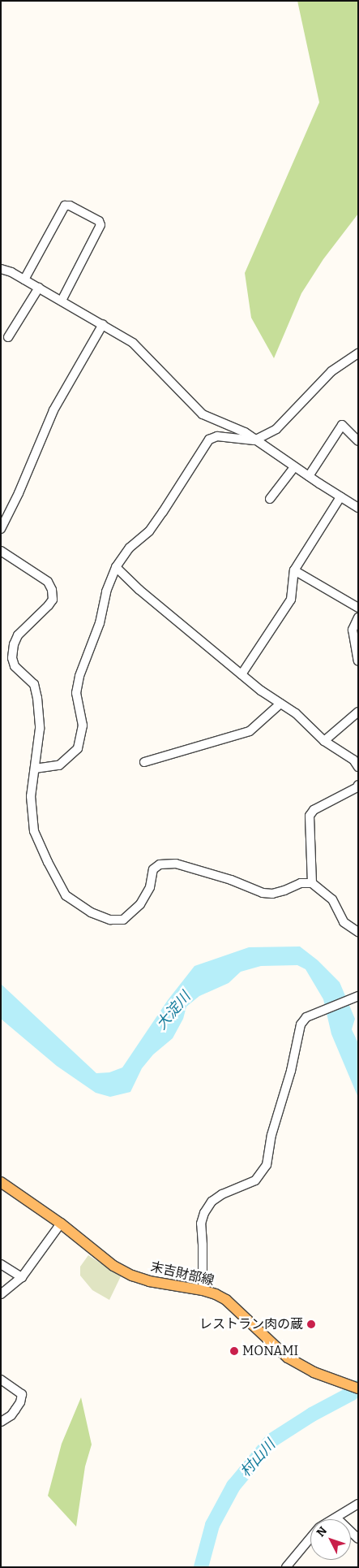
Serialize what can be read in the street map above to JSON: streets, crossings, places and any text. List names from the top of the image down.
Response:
{
  "streets": {
    "main road": ["末吉財部線"]
  },
  "water": ["大淀川", "村山川"],
  "places": ["レストラン肉の蔵", "MONAMI"],
  "north": "top left"
}
